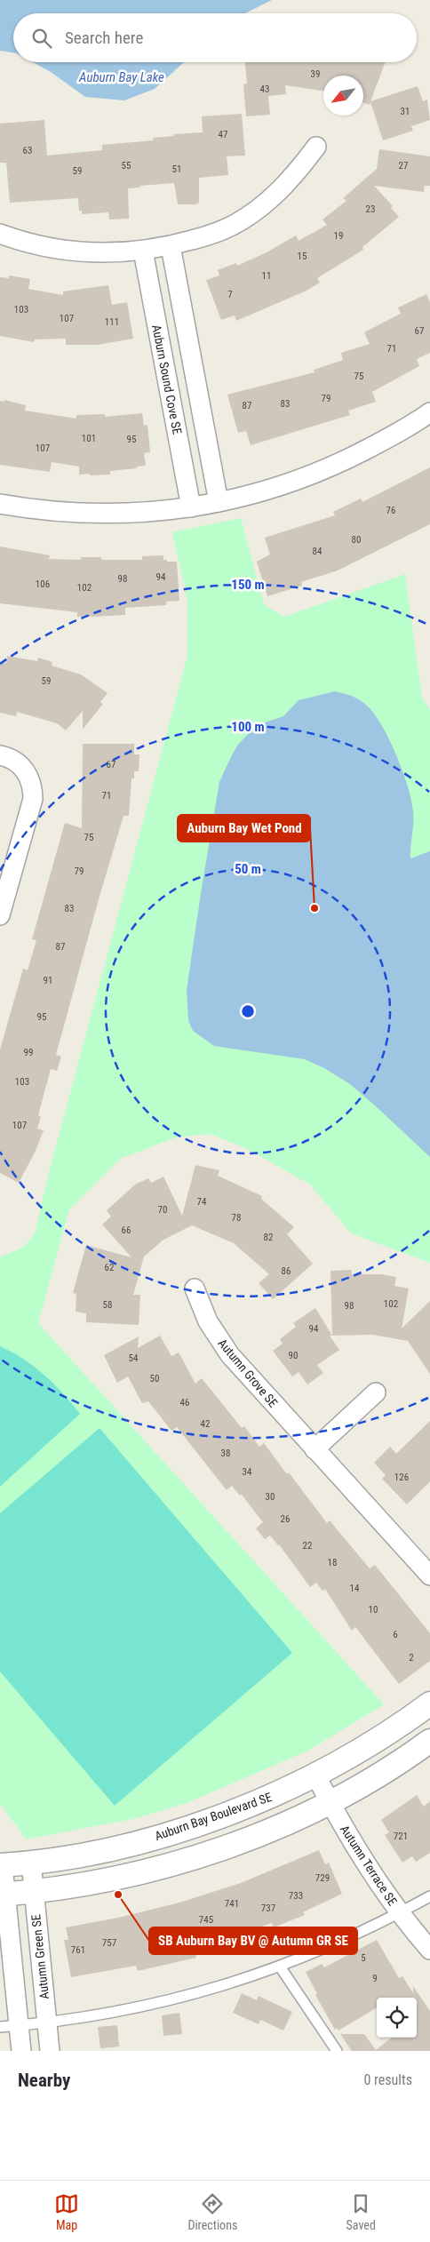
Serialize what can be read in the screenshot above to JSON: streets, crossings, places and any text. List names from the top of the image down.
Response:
{
  "streets": {
    "street": [
      "Auburn Sound Cove SE",
      "Autumn Grove SE",
      "Auburn Bay Boulevard SE",
      "Autumn Terrace SE",
      "Autumn Green SE"
    ]
  },
  "crossings": [
    ["Auburn Bay Boulevard SE", "Autumn Terrace SE"],
    ["Auburn Bay Boulevard SE", "Autumn Green SE"]
  ],
  "water": ["Auburn Bay Lake"],
  "places": ["Auburn Bay Wet Pond", "SB Auburn Bay BV @ Autumn GR SE"],
  "house_numbers": [
    "39",
    "43",
    "31",
    "47",
    "63",
    "55",
    "27",
    "51",
    "59",
    "23",
    "19",
    "15",
    "11",
    "7",
    "103",
    "107",
    "111",
    "67",
    "71",
    "75",
    "79",
    "83",
    "87",
    "101",
    "95",
    "107",
    "76",
    "80",
    "84",
    "94",
    "98",
    "106",
    "102",
    "59",
    "67",
    "71",
    "75",
    "79",
    "83",
    "87",
    "91",
    "95",
    "99",
    "103",
    "107",
    "74",
    "70",
    "78",
    "66",
    "82",
    "62",
    "86",
    "102",
    "58",
    "98",
    "94",
    "90",
    "54",
    "50",
    "46",
    "42",
    "38",
    "34",
    "126",
    "30",
    "26",
    "22",
    "18",
    "14",
    "10",
    "6",
    "2",
    "721",
    "729",
    "733",
    "741",
    "737",
    "745",
    "757",
    "761",
    "5",
    "9"
  ],
  "north": "bottom left",
  "page": {
    "search": "Search here",
    "heading": ["Nearby", "0 results"],
    "nav": ["Map", "Directions", "Saved"]
  },
  "rings": ["150 m", "100 m", "50 m"]
}
